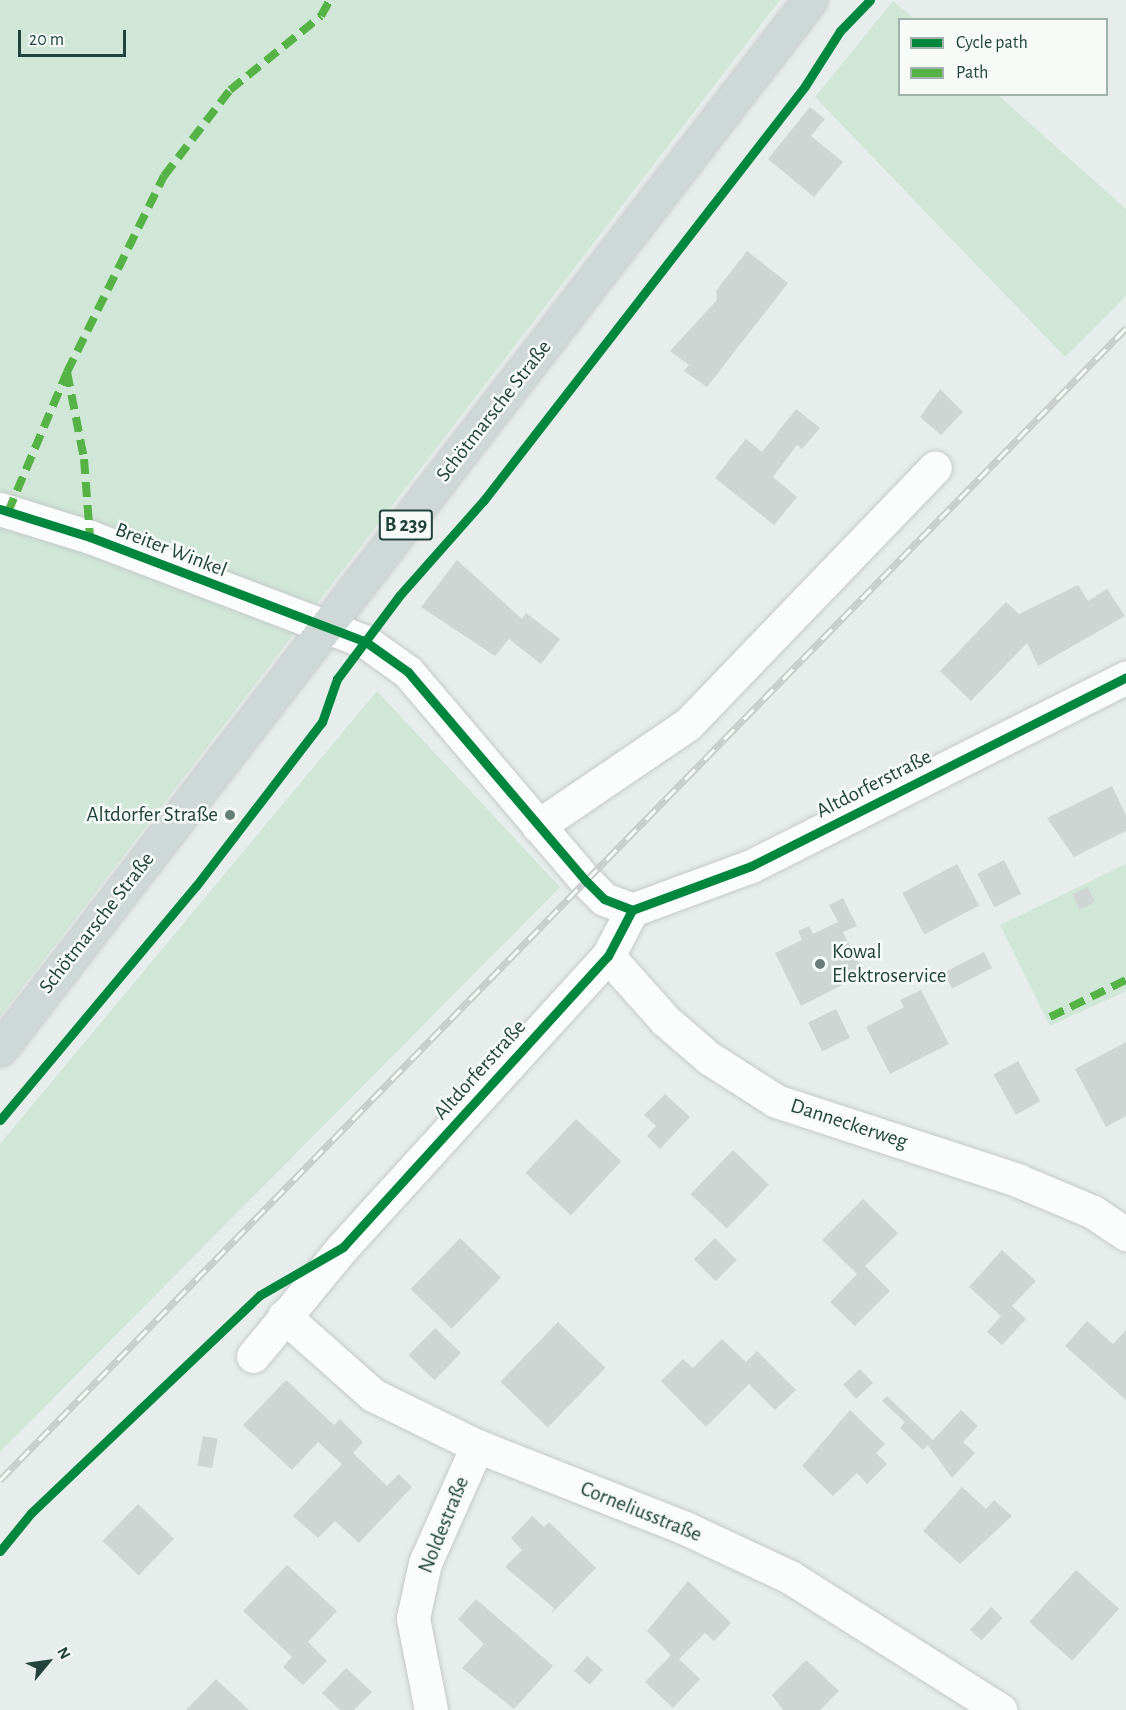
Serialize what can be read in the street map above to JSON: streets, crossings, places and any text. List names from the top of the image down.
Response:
{
  "streets": {
    "main road": ["Schötmarsche Straße", "B 239"],
    "street": [
      "Breiter Winkel",
      "Altdorferstraße",
      "Danneckerweg",
      "Corneliusstraße",
      "Noldestraße"
    ]
  },
  "crossings": [
    ["Schötmarsche Straße", "Breiter Winkel"],
    ["Altdorferstraße", "Danneckerweg"],
    ["Altdorferstraße", "Corneliusstraße"],
    ["Corneliusstraße", "Noldestraße"]
  ],
  "places": ["Altdorfer Straße", "Kowal Elektroservice"],
  "legend": ["Cycle path", "Path"],
  "scale_bar": "20 m",
  "north": "top right"
}
